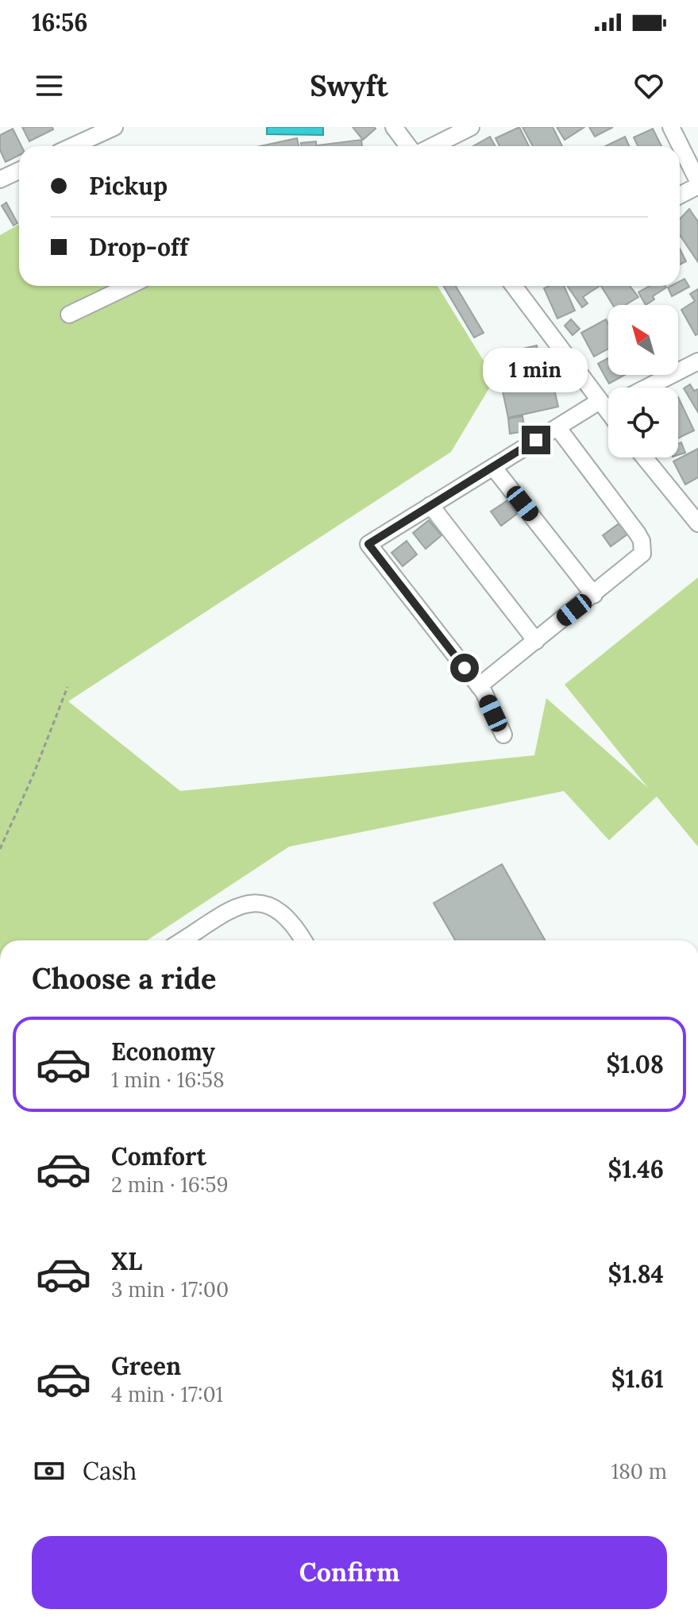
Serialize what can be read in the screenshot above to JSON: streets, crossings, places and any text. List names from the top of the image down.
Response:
{
  "north": "top left",
  "page": {
    "status": "16:56",
    "header": "Swyft",
    "banner": ["Pickup", "Drop-off"],
    "bubble": "1 min",
    "heading": "Choose a ride",
    "list": [
      {
        "name": "Economy",
        "note": "1 min · 16:58",
        "value": "$1.08"
      },
      {
        "name": "Comfort",
        "note": "2 min · 16:59",
        "value": "$1.46"
      },
      {
        "name": "XL",
        "note": "3 min · 17:00",
        "value": "$1.84"
      },
      {
        "name": "Green",
        "note": "4 min · 17:01",
        "value": "$1.61"
      }
    ],
    "pay": ["Cash", "180 m"],
    "buttons": "Confirm"
  }
}
